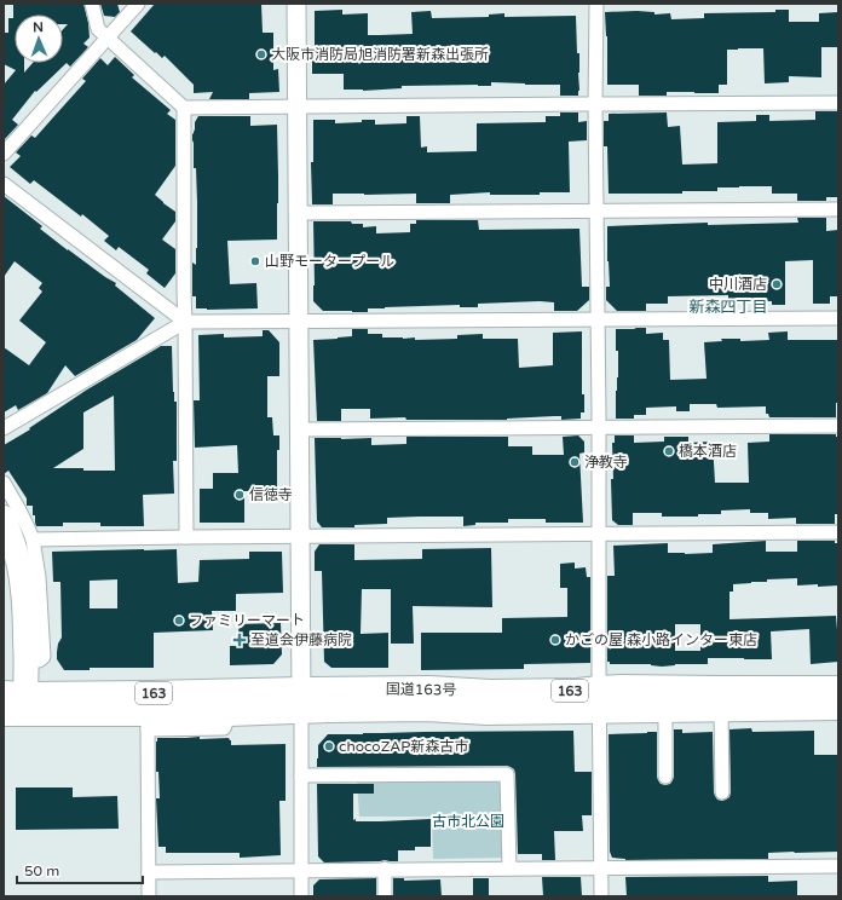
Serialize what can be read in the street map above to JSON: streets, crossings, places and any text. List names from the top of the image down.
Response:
{
  "streets": {
    "highway": ["国道163号", "163"]
  },
  "districts": ["新森四丁目"],
  "parks": ["古市北公園"],
  "places": {
    "other": [
      "大阪市消防局旭消防署新森出張所",
      "山野モータープール",
      "中川酒店",
      "橋本酒店",
      "浄教寺",
      "信徳寺",
      "ファミリーマート",
      "かごの屋 森小路インター東店",
      "chocoZAP新森古市"
    ],
    "health": ["至道会伊藤病院"]
  },
  "scale_bar": "50 m",
  "north": "top"
}
